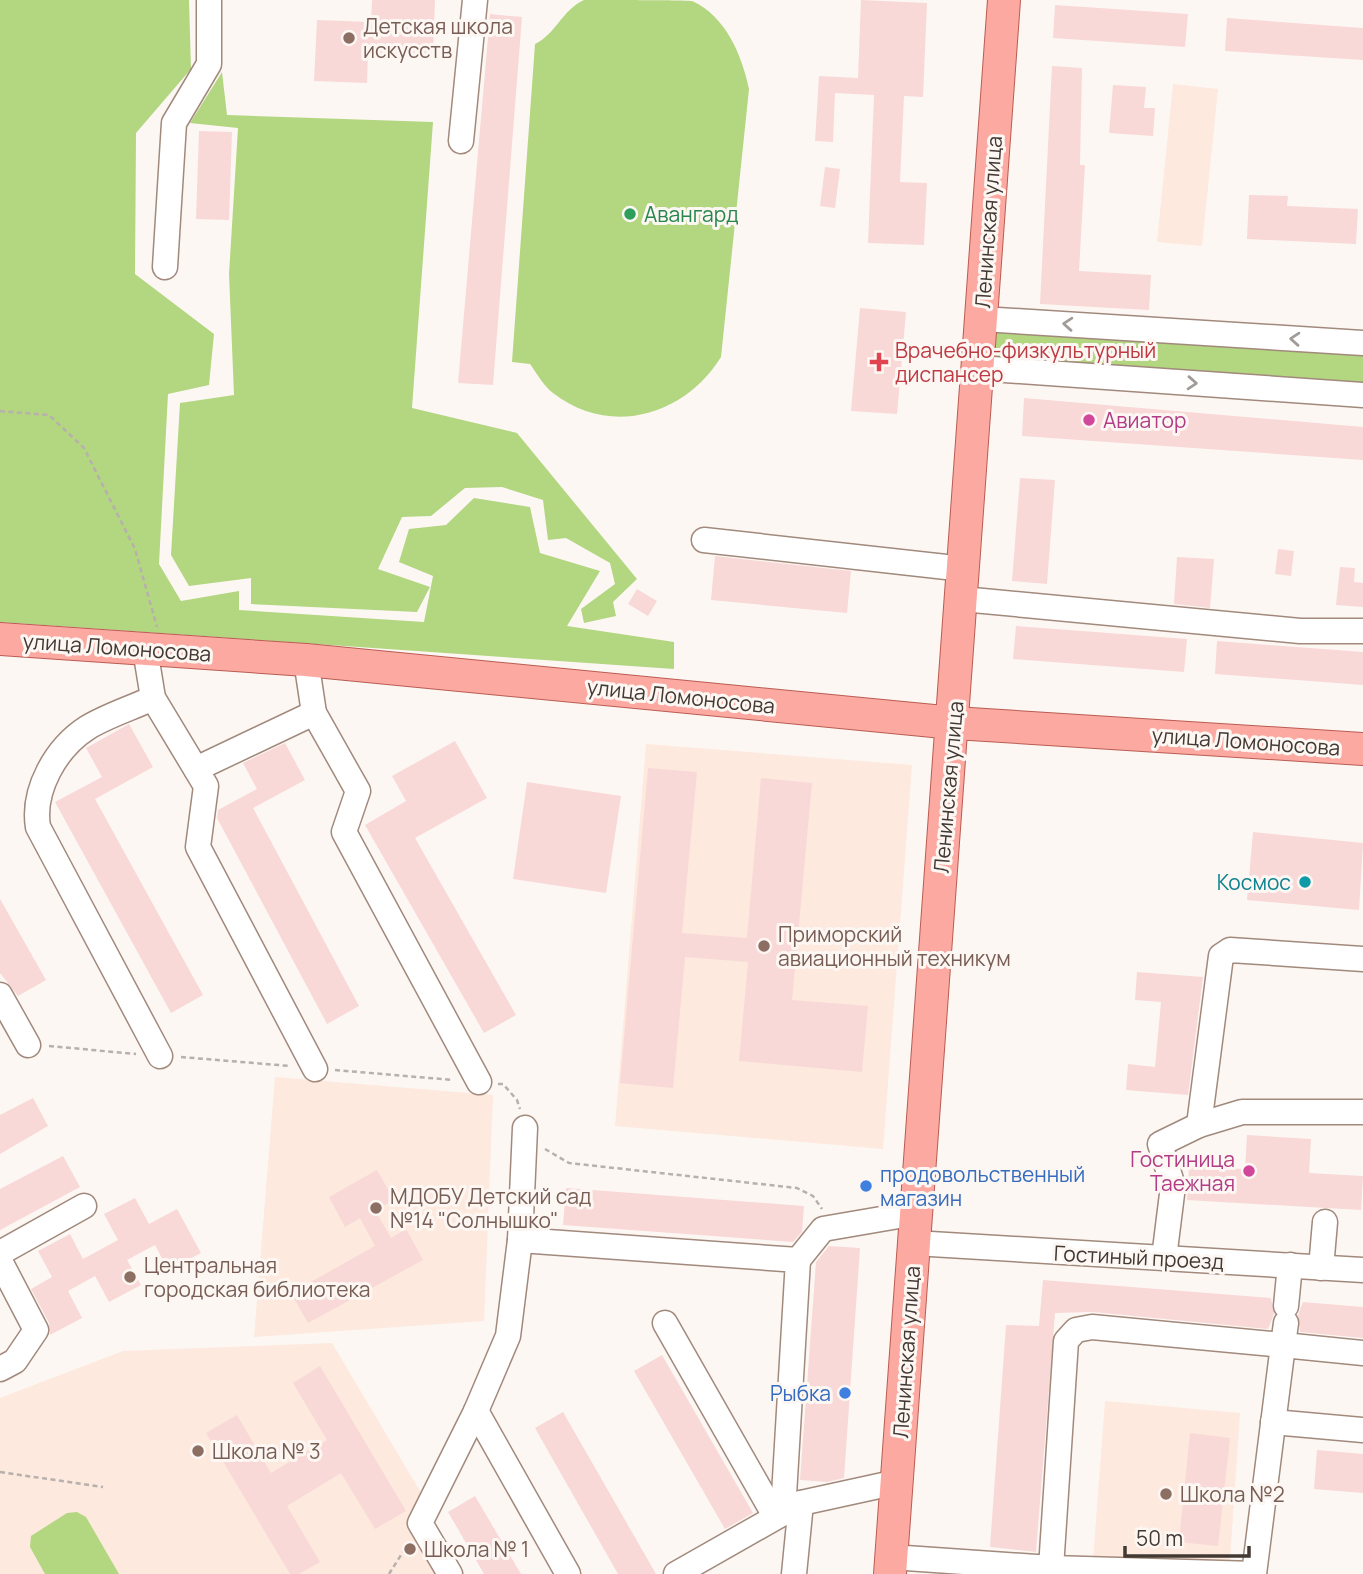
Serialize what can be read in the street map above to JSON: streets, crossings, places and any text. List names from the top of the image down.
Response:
{
  "streets": {
    "main road": ["Ленинская улица", "улица Ломоносова"],
    "street": ["Гостиный проезд"]
  },
  "crossings": [
    ["Ленинская улица", "улица Ломоносова"],
    ["Ленинская улица", "Гостиный проезд"]
  ],
  "places": {
    "other": [
      "Детская школа искусств",
      "Авангард",
      "Авиатор",
      "Космос",
      "Приморский авиационный техникум",
      "Гостиница Таежная",
      "продовольственный магазин",
      "МДОБУ Детский сад №14 \"Солнышко\"",
      "Центральная городская библиотека",
      "Рыбка",
      "Школа № 3",
      "Школа №2",
      "Школа № 1"
    ],
    "health": ["Врачебно-физкультурный диспансер"]
  },
  "scale_bar": "50 m"
}
